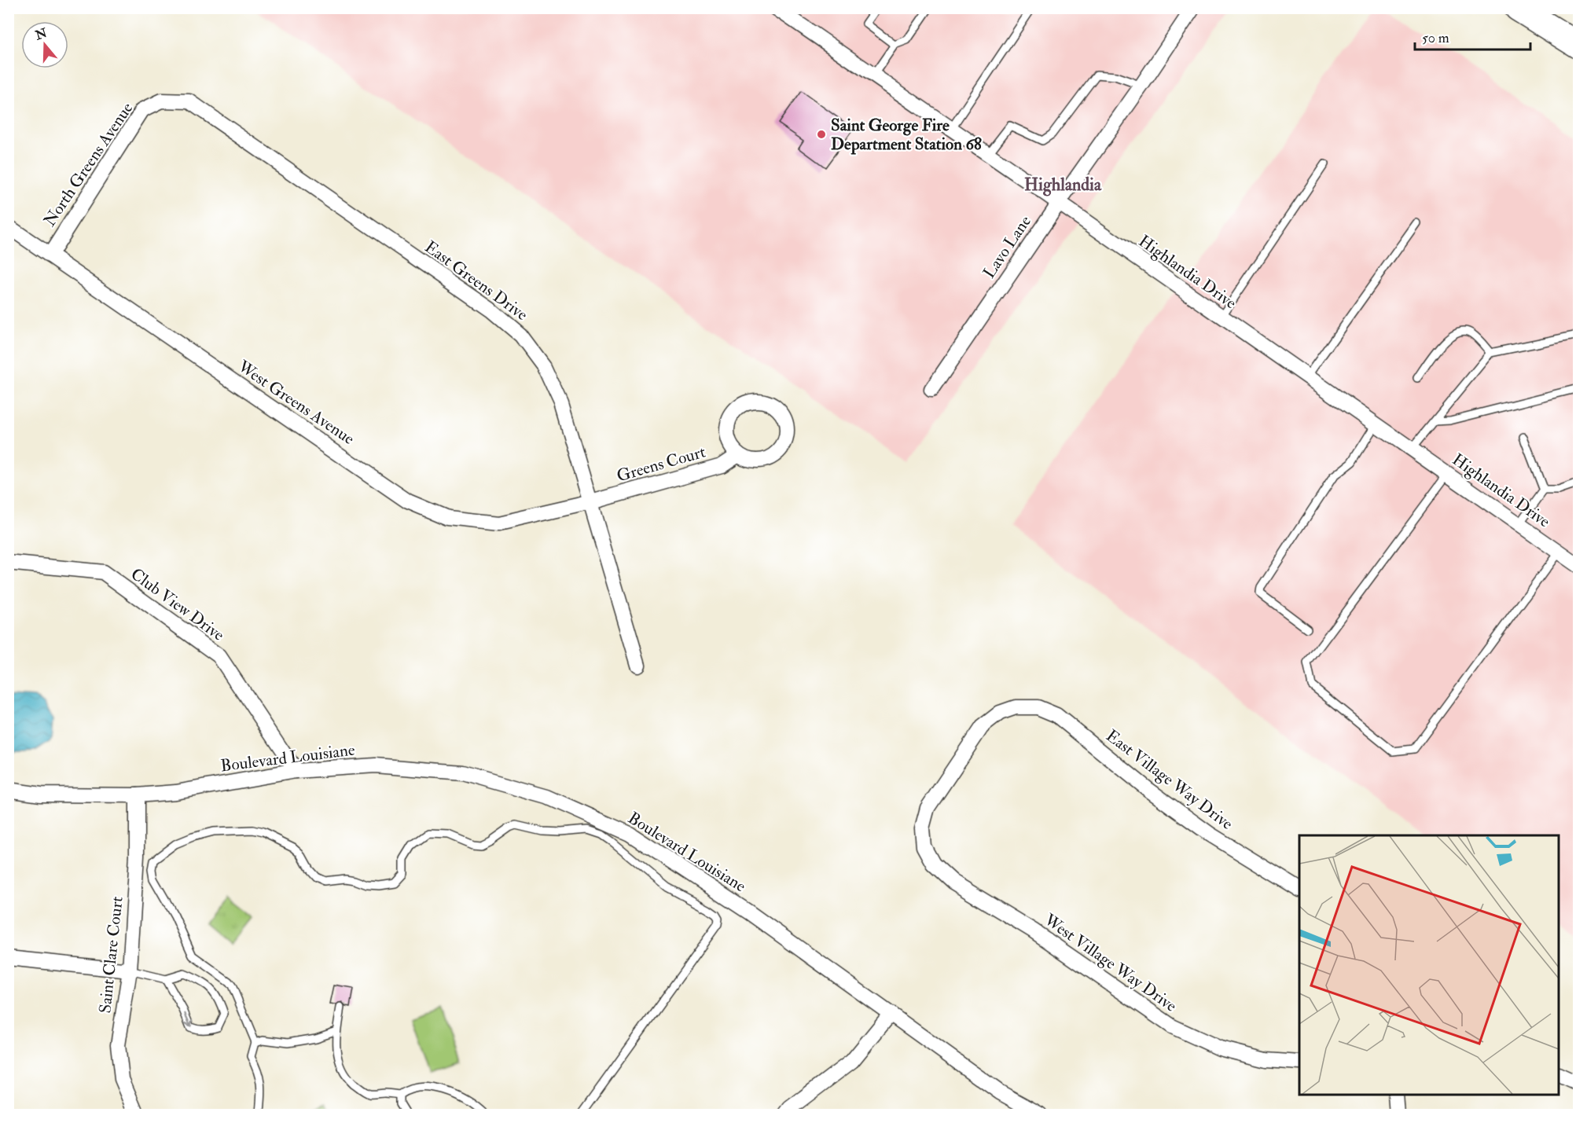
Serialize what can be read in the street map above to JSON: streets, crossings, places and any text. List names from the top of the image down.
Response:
{
  "streets": {
    "street": [
      "North Greens Avenue",
      "Lavo Lane",
      "Highlandia Drive",
      "East Greens Drive",
      "West Greens Avenue",
      "Greens Court",
      "Club View Drive",
      "Boulevard Louisiane",
      "East Village Way Drive",
      "Saint Clare Court",
      "West Village Way Drive"
    ]
  },
  "crossings": [
    ["North Greens Avenue", "East Greens Drive"],
    ["North Greens Avenue", "West Greens Avenue"],
    ["Lavo Lane", "Highlandia Drive"],
    ["East Greens Drive", "West Greens Avenue"],
    ["East Greens Drive", "Greens Court"],
    ["West Greens Avenue", "Greens Court"],
    ["Club View Drive", "Boulevard Louisiane"],
    ["Boulevard Louisiane", "Saint Clare Court"],
    ["East Village Way Drive", "West Village Way Drive"]
  ],
  "districts": ["Highlandia"],
  "places": ["Saint George Fire Department Station 68"],
  "scale_bar": "50 m",
  "north": "top"
}
